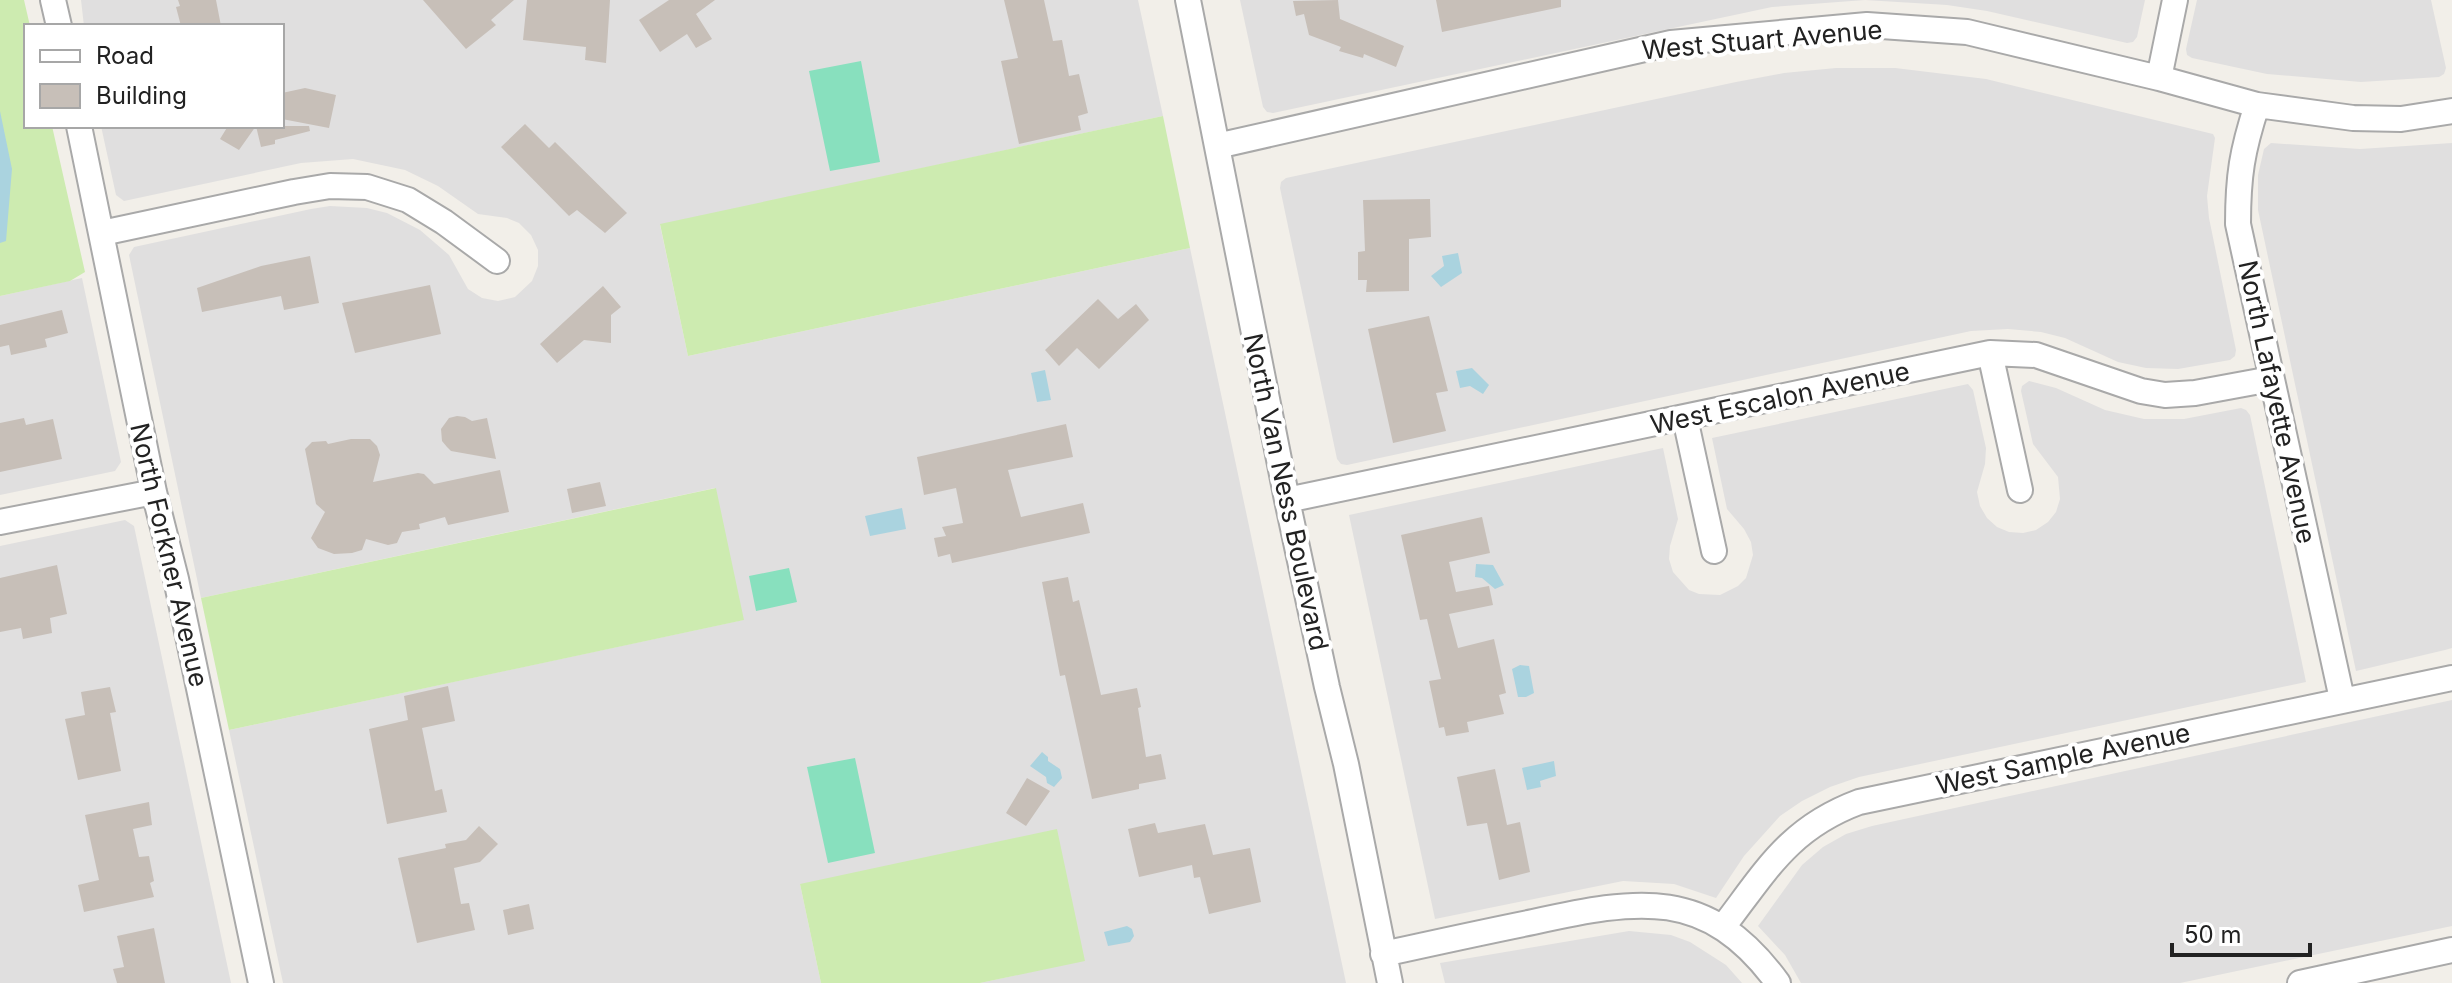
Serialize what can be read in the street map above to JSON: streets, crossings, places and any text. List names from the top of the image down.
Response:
{
  "streets": {
    "street": [
      "West Stuart Avenue",
      "West Escalon Avenue",
      "North Lafayette Avenue",
      "North Van Ness Boulevard",
      "North Forkner Avenue",
      "West Sample Avenue"
    ]
  },
  "crossings": [
    ["West Stuart Avenue", "North Lafayette Avenue"],
    ["West Stuart Avenue", "North Van Ness Boulevard"],
    ["West Escalon Avenue", "North Lafayette Avenue"],
    ["West Escalon Avenue", "North Van Ness Boulevard"],
    ["North Lafayette Avenue", "West Sample Avenue"]
  ],
  "legend": ["Road", "Building"],
  "scale_bar": "50 m"
}
